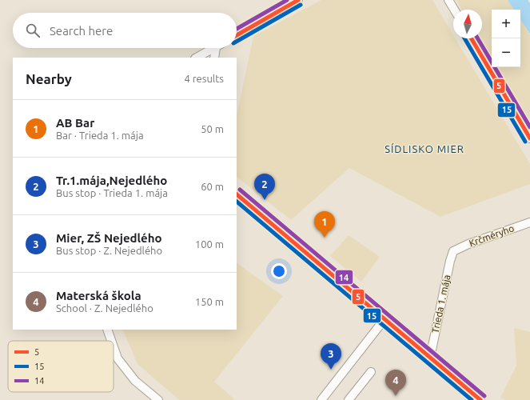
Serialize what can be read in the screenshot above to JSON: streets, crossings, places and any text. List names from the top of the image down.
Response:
{
  "streets": {
    "street": ["Krčméryho", "Trieda 1. mája"]
  },
  "crossings": [
    ["Krčméryho", "Trieda 1. mája"]
  ],
  "districts": ["SÍDLISKO MIER"],
  "lines": ["transit line 5", "transit line 14", "transit line 15"],
  "legend": ["5", "15", "14"],
  "north": "top",
  "page": {
    "map_buttons": ["+", "−"],
    "search": "Search here",
    "heading": ["Nearby", "4 results"],
    "list": [
      {
        "mark": "1",
        "name": "AB Bar",
        "note": "Bar · Trieda 1. mája",
        "value": "50 m"
      },
      {
        "mark": "2",
        "name": "Tr.1.mája,Nejedlého",
        "note": "Bus stop · Trieda 1. mája",
        "value": "60 m"
      },
      {
        "mark": "3",
        "name": "Mier, ZŠ Nejedlého",
        "note": "Bus stop · Z. Nejedlého",
        "value": "100 m"
      },
      {
        "mark": "4",
        "name": "Materská škola",
        "note": "School · Z. Nejedlého",
        "value": "150 m"
      }
    ],
    "pins": [
      "2",
      "1",
      "3",
      "4"
    ]
  }
}
